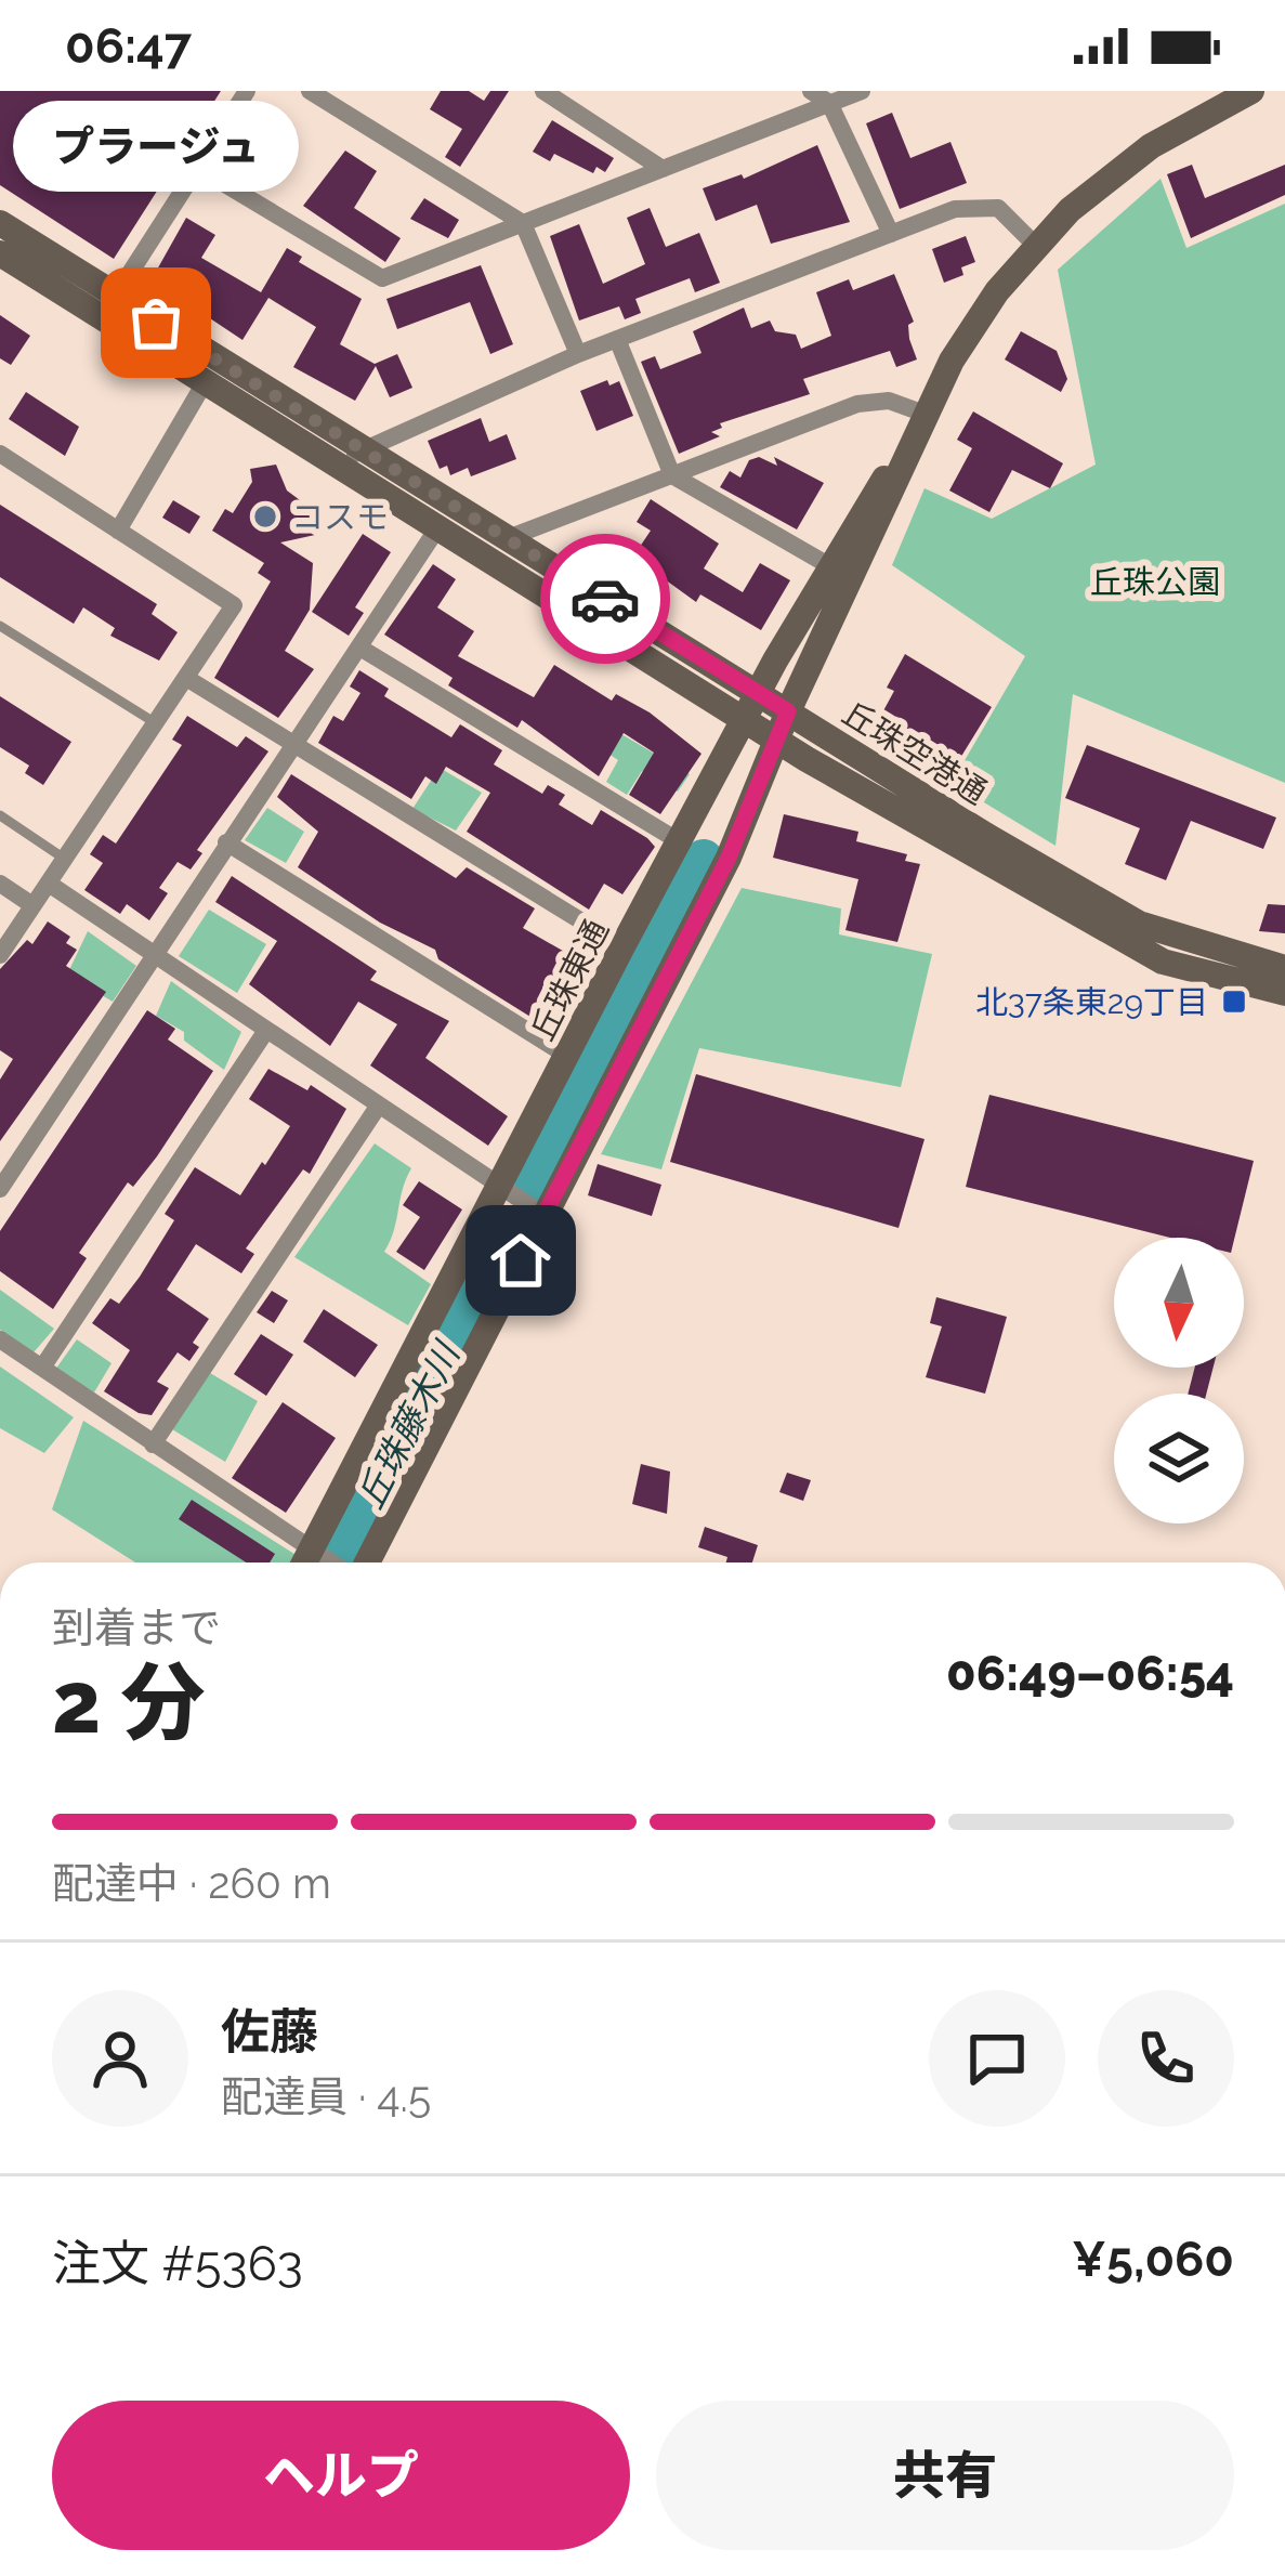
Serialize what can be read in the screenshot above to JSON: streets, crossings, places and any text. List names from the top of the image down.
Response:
{
  "streets": {
    "street": ["丘珠空港通", "丘珠東通"]
  },
  "crossings": [
    ["丘珠空港通", "丘珠東通"]
  ],
  "water": ["丘珠藤木川"],
  "parks": ["丘珠公園"],
  "places": {
    "other": ["プラージュ", "コスモ"],
    "transit": ["北37条東29丁目"]
  },
  "north": "bottom",
  "page": {
    "status": "06:47",
    "bubble": "プラージュ",
    "heading": ["2 分", "到着まで", "06:49–06:54"],
    "panel": [
      "佐藤",
      "配達員 · 4.5",
      "注文 #5363",
      "¥5,060"
    ],
    "bar": "配達中 · 260 m",
    "buttons": ["ヘルプ", "共有"]
  }
}
